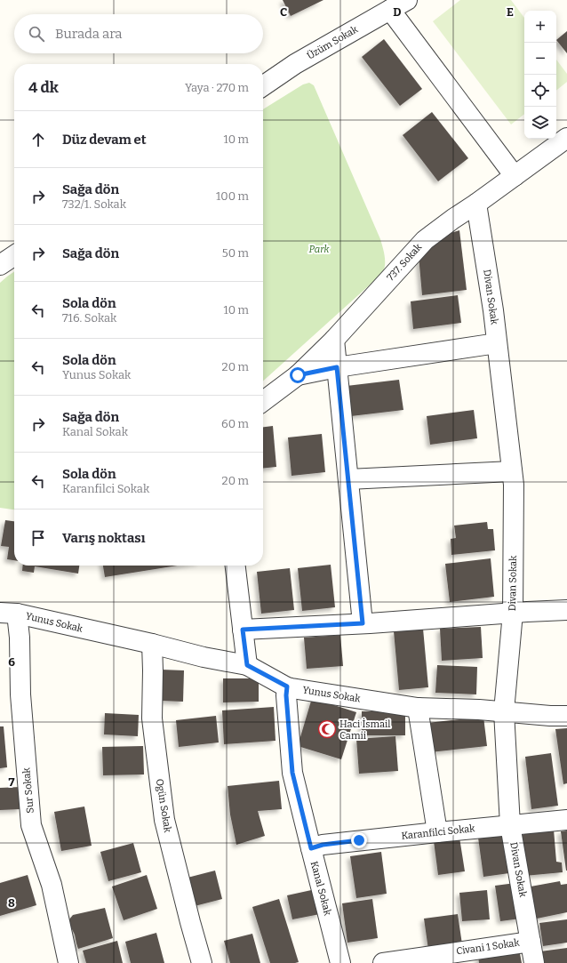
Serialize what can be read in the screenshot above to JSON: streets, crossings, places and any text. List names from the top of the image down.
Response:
{
  "streets": {
    "street": [
      "Üzüm Sokak",
      "737. Sokak",
      "Divan Sokak",
      "Yunus Sokak",
      "Sur Sokak",
      "Ogün Sokak",
      "Karanfilci Sokak",
      "Kanal Sokak",
      "Civani 1 Sokak"
    ]
  },
  "crossings": [
    ["737. Sokak", "Divan Sokak"],
    ["Divan Sokak", "Yunus Sokak"],
    ["Divan Sokak", "Karanfilci Sokak"],
    ["Divan Sokak", "Civani 1 Sokak"],
    ["Yunus Sokak", "Sur Sokak"],
    ["Yunus Sokak", "Ogün Sokak"],
    ["Yunus Sokak", "Kanal Sokak"],
    ["Karanfilci Sokak", "Kanal Sokak"]
  ],
  "parks": ["Park"],
  "places": {
    "mosque": ["Haci İsmail Camii"]
  },
  "page": {
    "map_buttons": ["+", "−"],
    "search": "Burada ara",
    "heading": ["4 dk", "Yaya · 270 m"],
    "list": [
      ["Düz devam et", "10 m"],
      ["Sağa dön", "732/1. Sokak", "100 m"],
      ["Sağa dön", "50 m"],
      ["Sola dön", "716. Sokak", "10 m"],
      ["Sola dön", "Yunus Sokak", "20 m"],
      ["Sağa dön", "Kanal Sokak", "60 m"],
      ["Sola dön", "Karanfilci Sokak", "20 m"],
      "Varış noktası"
    ]
  },
  "grid": {
    "columns": ["C", "D", "E"],
    "rows": ["6", "7", "8"]
  }
}
